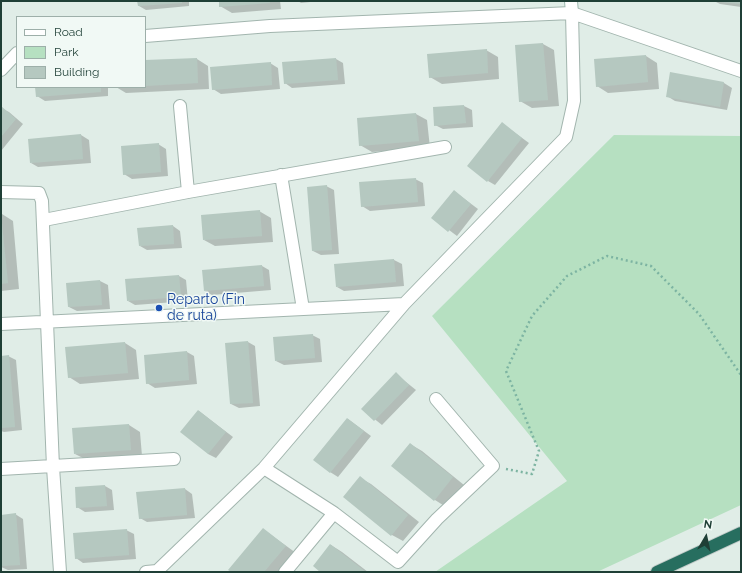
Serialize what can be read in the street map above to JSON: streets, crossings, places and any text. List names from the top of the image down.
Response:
{
  "places": ["Reparto (Fin de ruta)"],
  "legend": ["Road", "Park", "Building"],
  "north": "top"
}
